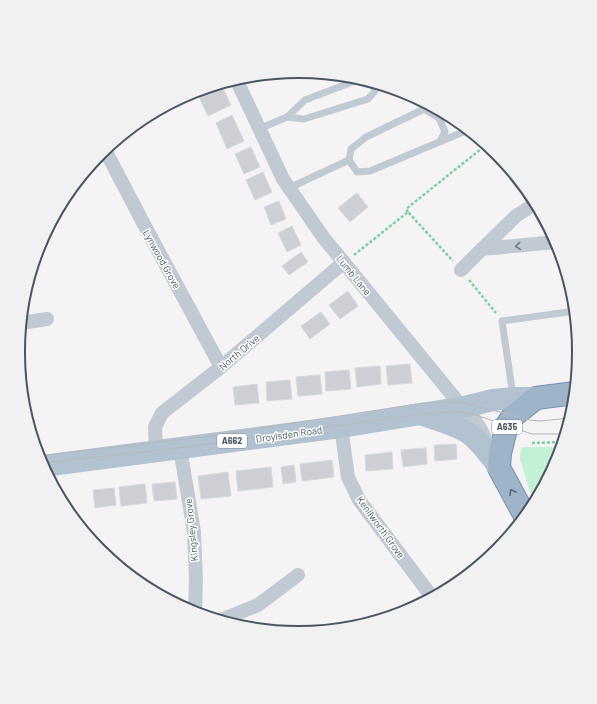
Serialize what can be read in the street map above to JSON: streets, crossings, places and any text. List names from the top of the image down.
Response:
{
  "streets": {
    "highway": ["Lumb Lane", "A635"],
    "main road": ["Droylsden Road", "A662"],
    "street": [
      "Lynwood Grove",
      "North Drive",
      "Kenilworth Grove",
      "Kingsley Grove"
    ]
  },
  "crossings": [
    ["Lynwood Grove", "North Drive"],
    ["Lumb Lane", "North Drive"],
    ["Lumb Lane", "A635"],
    ["Lumb Lane", "Droylsden Road"],
    ["North Drive", "Droylsden Road"],
    ["A635", "Droylsden Road"],
    ["Droylsden Road", "Kenilworth Grove"],
    ["Droylsden Road", "Kingsley Grove"]
  ]
}
